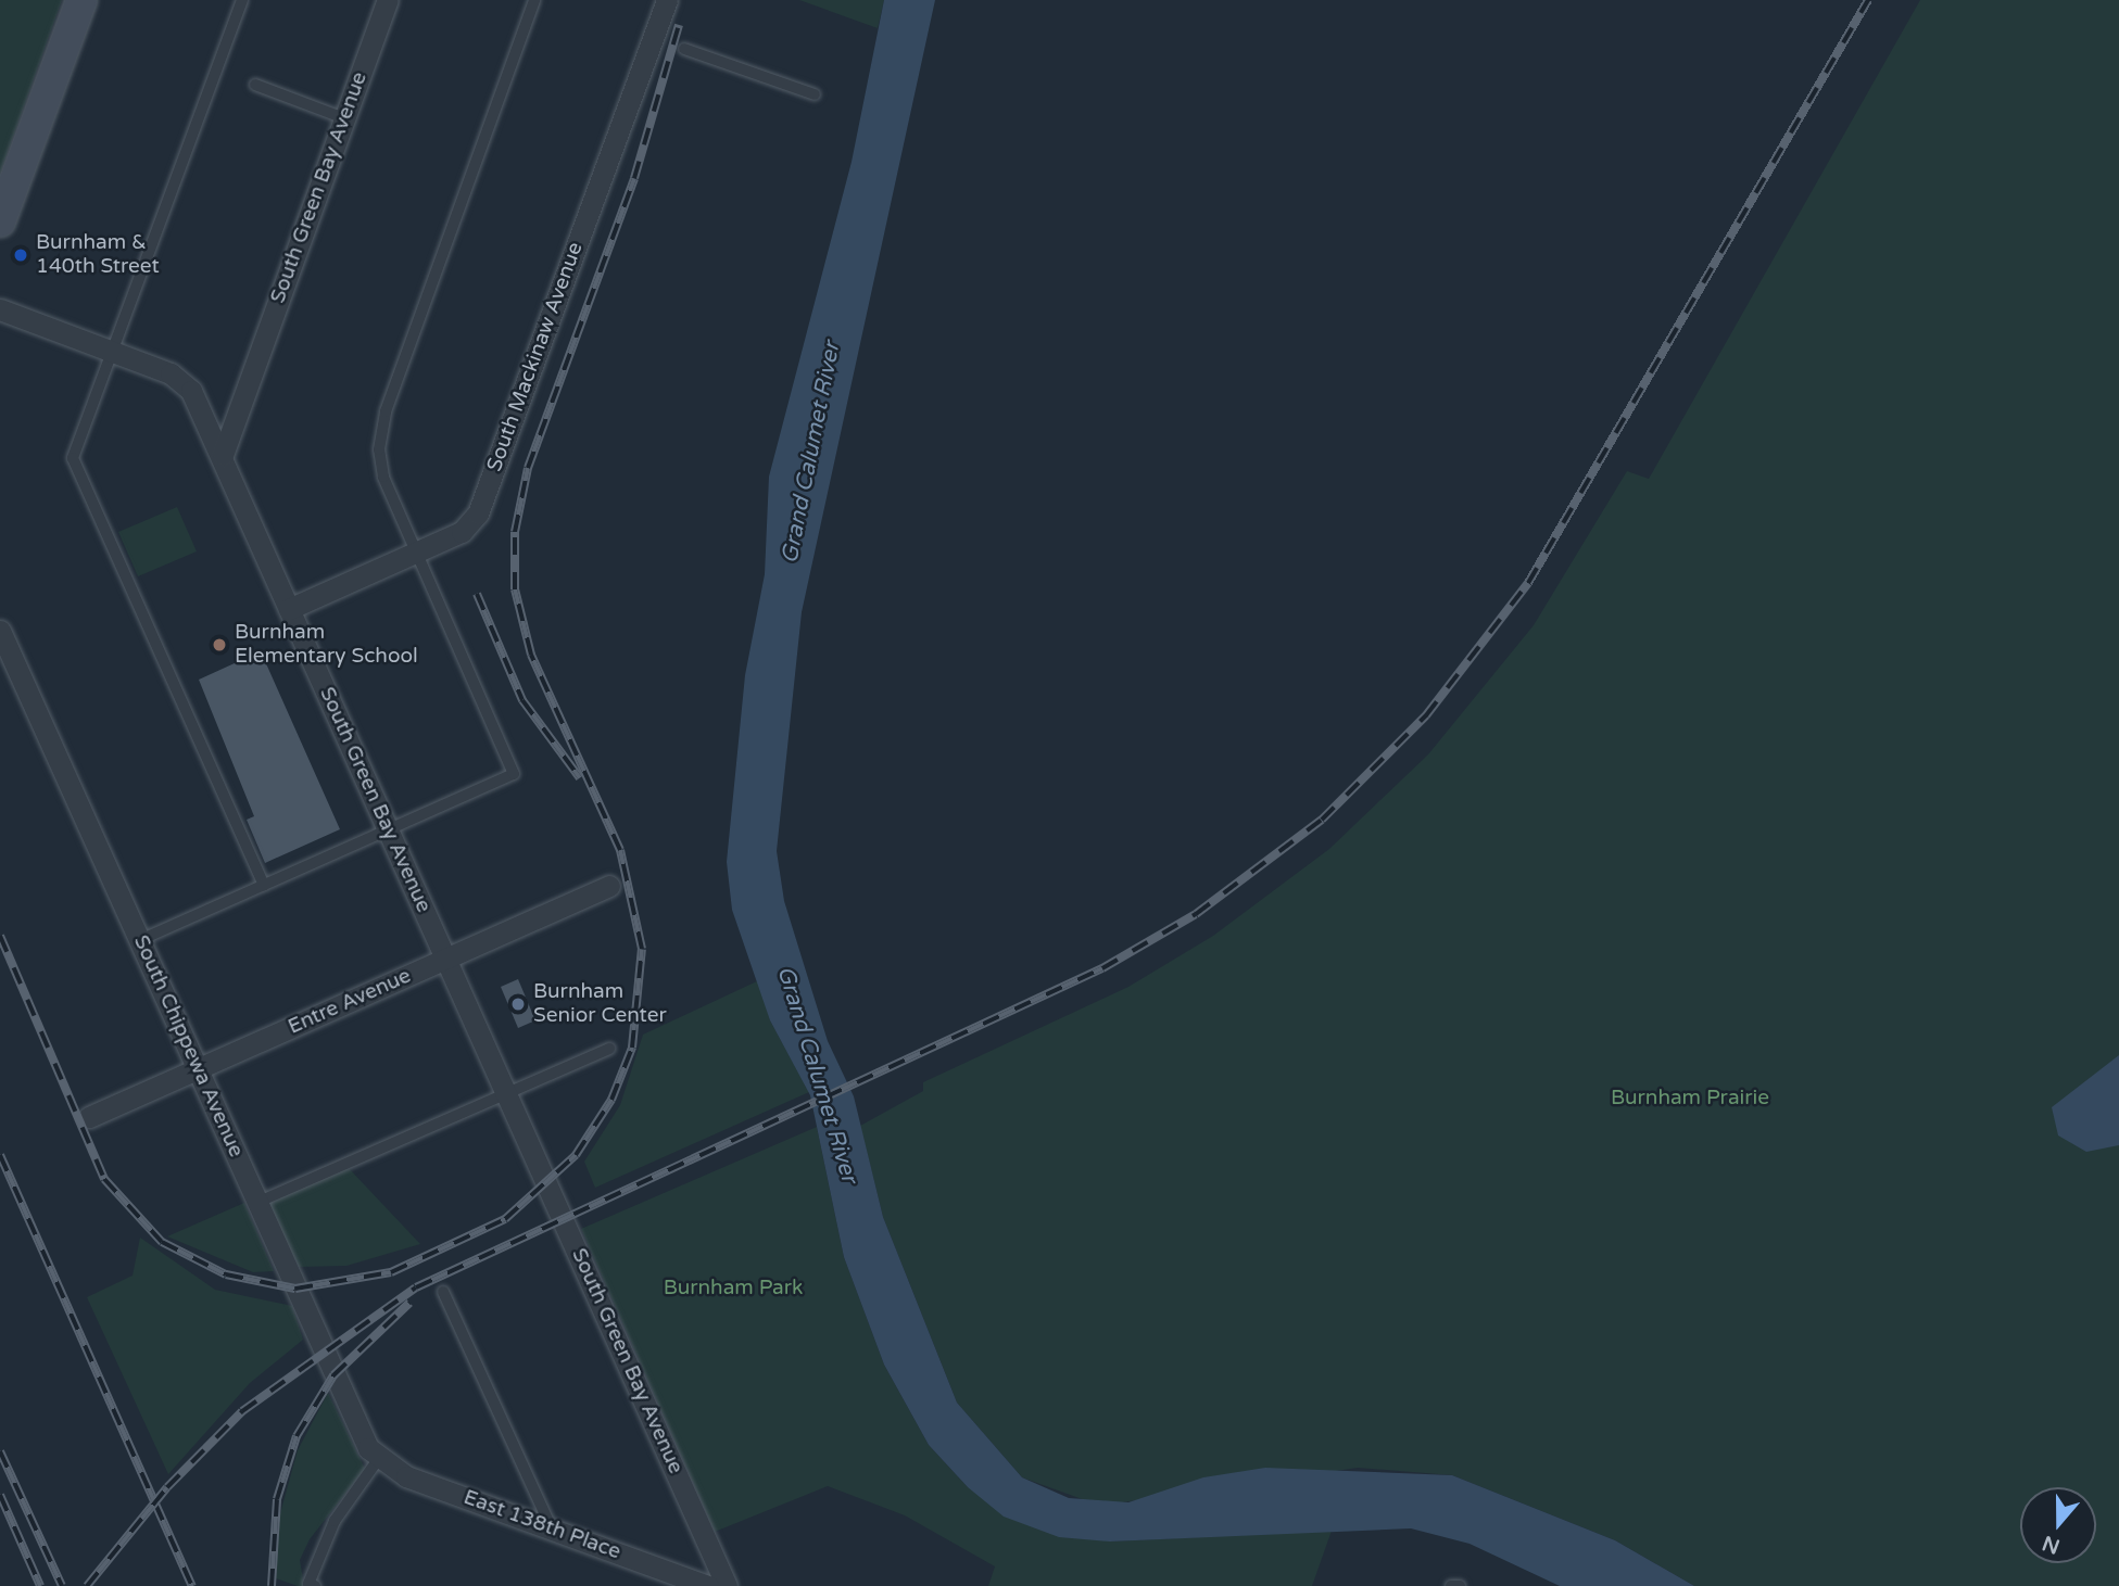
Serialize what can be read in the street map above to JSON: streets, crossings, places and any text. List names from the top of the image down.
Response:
{
  "streets": {
    "street": [
      "South Green Bay Avenue",
      "South Mackinaw Avenue",
      "Entre Avenue",
      "South Chippewa Avenue",
      "East 138th Place"
    ]
  },
  "crossings": [
    ["South Green Bay Avenue", "South Mackinaw Avenue"],
    ["South Green Bay Avenue", "Entre Avenue"],
    ["Entre Avenue", "South Chippewa Avenue"],
    ["South Chippewa Avenue", "East 138th Place"]
  ],
  "water": ["Grand Calumet River"],
  "parks": ["Burnham Prairie", "Burnham Park"],
  "places": ["Burnham & 140th Street", "Burnham Elementary School", "Burnham Senior Center"],
  "north": "bottom"
}
